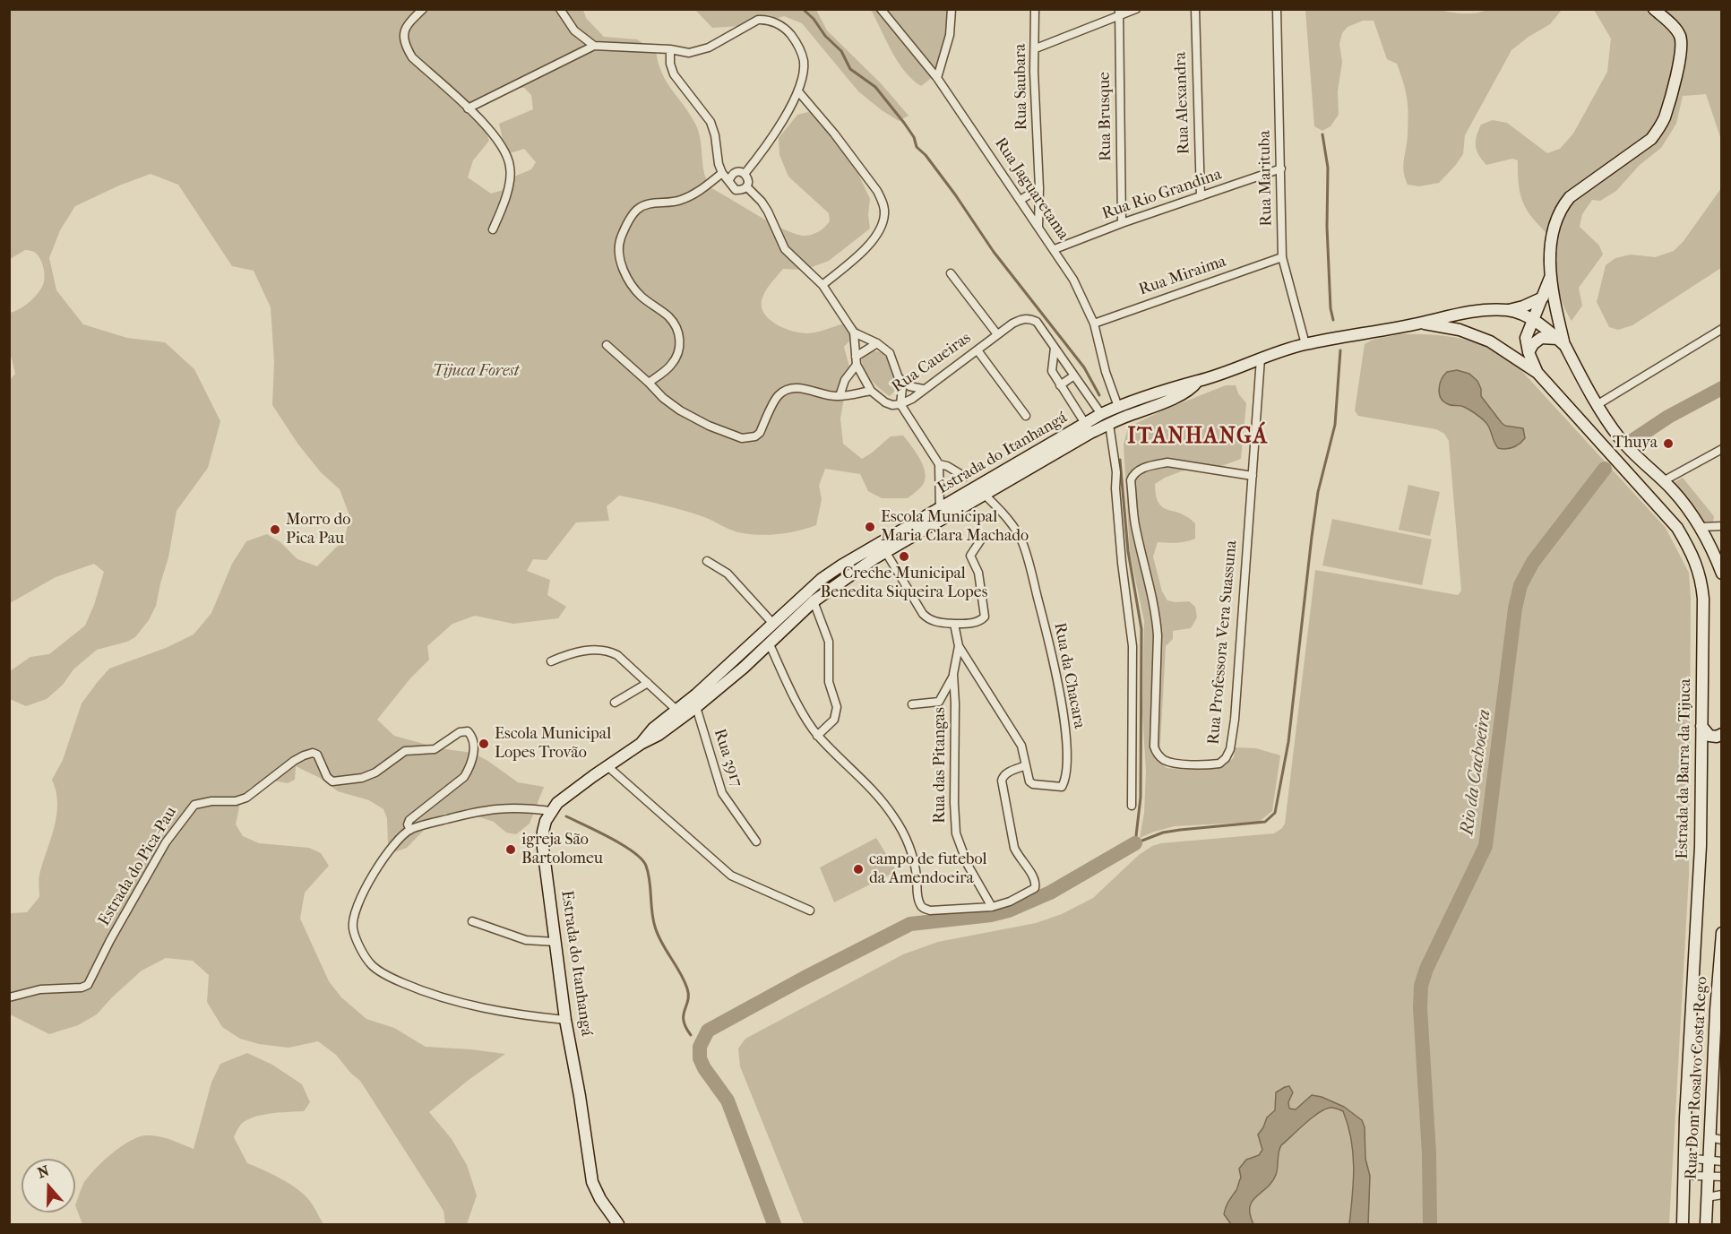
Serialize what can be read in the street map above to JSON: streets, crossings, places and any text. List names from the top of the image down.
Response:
{
  "streets": {
    "main road": ["Estrada do Itanhangá", "Estrada da Barra da Tijuca", "Rua Dom Rosalvo Costa Rego"],
    "street": [
      "Rua Saubara",
      "Rua Alexandra",
      "Rua Brusque",
      "Rua Marituba",
      "Rua Jaguaretama",
      "Rua Rio Grandina",
      "Rua Miraima",
      "Rua Caueiras",
      "Rua Professora Vera Suassuna",
      "Rua da Chacara",
      "Rua 3917",
      "Rua das Pitangas",
      "Estrada do Pica-Pau"
    ]
  },
  "crossings": [
    ["Rua Saubara", "Rua Jaguaretama"],
    ["Rua Alexandra", "Rua Rio Grandina"],
    ["Rua Brusque", "Rua Rio Grandina"],
    ["Rua Marituba", "Rua Rio Grandina"],
    ["Rua Marituba", "Rua Miraima"],
    ["Rua Marituba", "Estrada do Itanhangá"],
    ["Rua Jaguaretama", "Rua Rio Grandina"],
    ["Rua Jaguaretama", "Rua Miraima"],
    ["Rua Jaguaretama", "Estrada do Itanhangá"],
    ["Estrada do Itanhangá", "Rua Professora Vera Suassuna"],
    ["Estrada do Itanhangá", "Rua da Chacara"],
    ["Estrada do Itanhangá", "Rua 3917"],
    ["Estrada do Itanhangá", "Estrada da Barra da Tijuca"],
    ["Rua da Chacara", "Rua das Pitangas"]
  ],
  "districts": ["ITANHANGÁ"],
  "water": ["Rio da Cachoeira"],
  "parks": ["Tijuca Forest"],
  "places": [
    "Thuya",
    "Escola Municipal Maria Clara Machado",
    "Morro do Pica Pau",
    "Creche Municipal Benedita Siqueira Lopes",
    "Escola Municipal Lopes Trovão",
    "igreja São Bartolomeu",
    "campo de futebol da Amendoeira"
  ],
  "north": "top"
}
